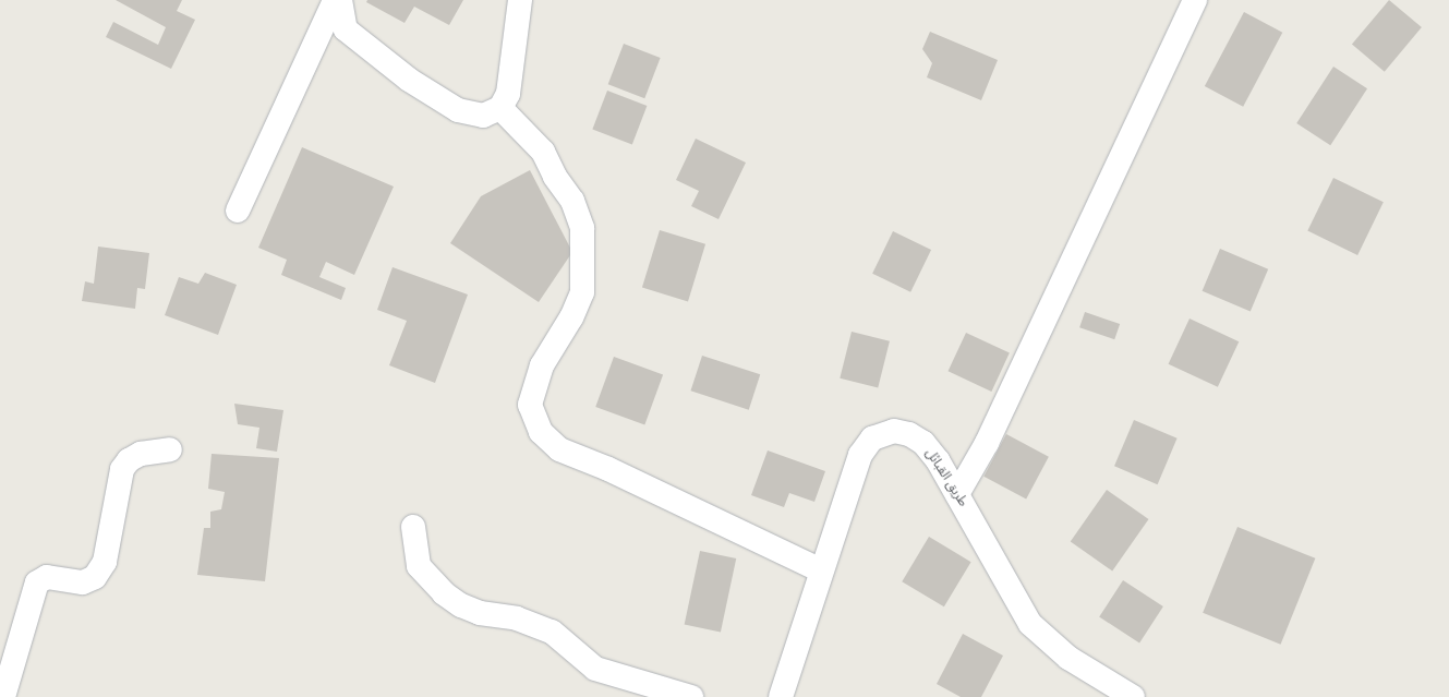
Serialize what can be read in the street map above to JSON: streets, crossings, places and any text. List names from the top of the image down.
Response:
{
  "streets": {
    "street": ["طريق القبائل"]
  }
}
